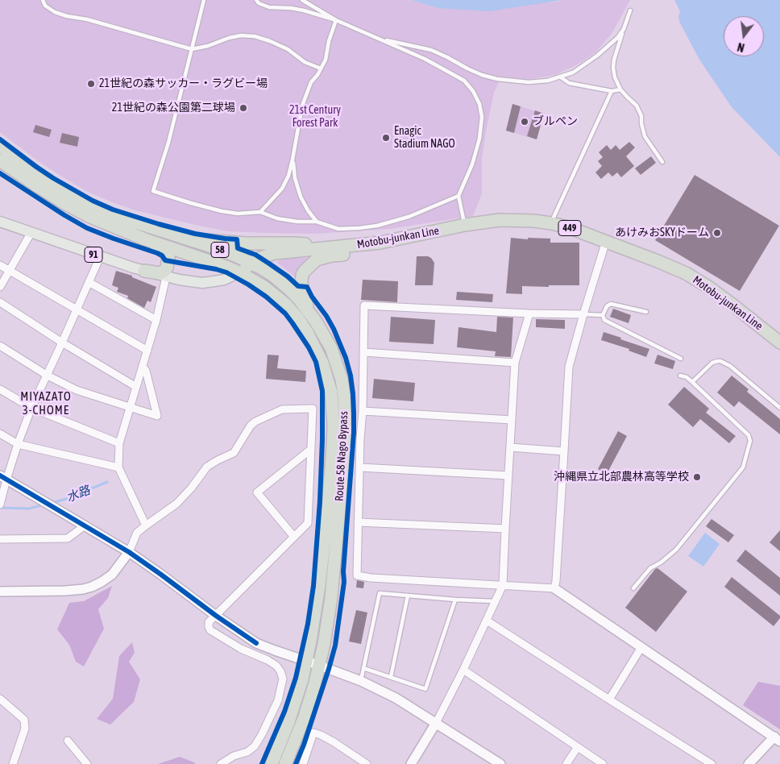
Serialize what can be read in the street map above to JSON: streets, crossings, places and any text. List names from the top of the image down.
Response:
{
  "streets": {
    "highway": [
      "449",
      "Motobu-junkan Line",
      "58",
      "Route 58 Nago Bypass"
    ],
    "main road": ["91"]
  },
  "crossings": [
    ["Motobu-junkan Line", "Route 58 Nago Bypass"]
  ],
  "districts": ["MIYAZATO 3-CHOME"],
  "water": ["水路"],
  "parks": ["21st Century Forest Park"],
  "places": [
    "21世紀の森サッカー・ラグビー場",
    "21世紀の森公園第二球場",
    "ブルペン",
    "Enagic Stadium NAGO",
    "あけみおSKYドーム",
    "沖縄県立北部農林高等学校"
  ],
  "north": "bottom"
}
